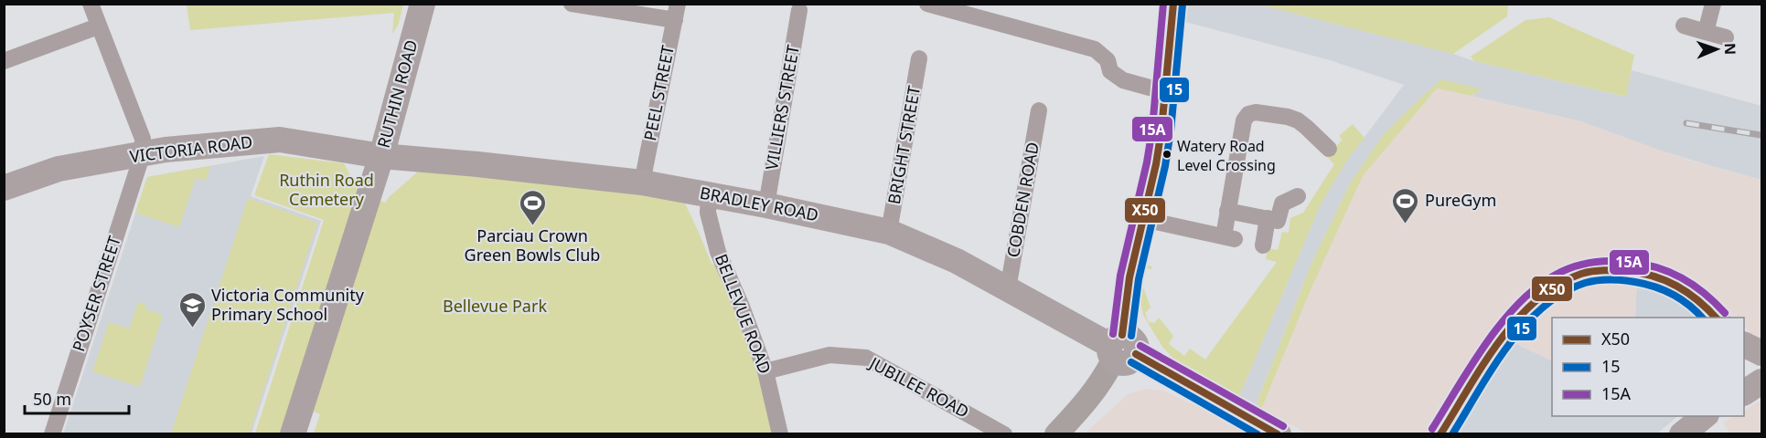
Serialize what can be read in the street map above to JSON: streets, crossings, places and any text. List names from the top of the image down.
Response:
{
  "streets": {
    "main road": ["RUTHIN ROAD", "VICTORIA ROAD", "BRADLEY ROAD"],
    "street": [
      "PEEL STREET",
      "VILLIERS STREET",
      "BRIGHT STREET",
      "COBDEN ROAD",
      "POYSER STREET",
      "BELLEVUE ROAD",
      "JUBILEE ROAD"
    ]
  },
  "crossings": [
    ["PEEL STREET", "BRADLEY ROAD"],
    ["RUTHIN ROAD", "VICTORIA ROAD"],
    ["RUTHIN ROAD", "BRADLEY ROAD"],
    ["VILLIERS STREET", "BRADLEY ROAD"],
    ["BRIGHT STREET", "BRADLEY ROAD"],
    ["VICTORIA ROAD", "BRADLEY ROAD"],
    ["VICTORIA ROAD", "POYSER STREET"],
    ["COBDEN ROAD", "BRADLEY ROAD"],
    ["BRADLEY ROAD", "BELLEVUE ROAD"],
    ["BELLEVUE ROAD", "JUBILEE ROAD"]
  ],
  "parks": ["Ruthin Road Cemetery", "Bellevue Park"],
  "places": {
    "other": ["Watery Road Level Crossing"],
    "sports": ["PureGym", "Parciau Crown Green Bowls Club"],
    "school or university": ["Victoria Community Primary School"]
  },
  "lines": ["transit line X50", "transit line 15A", "transit line 15"],
  "legend": ["X50", "15", "15A"],
  "scale_bar": "50 m",
  "north": "right"
}
